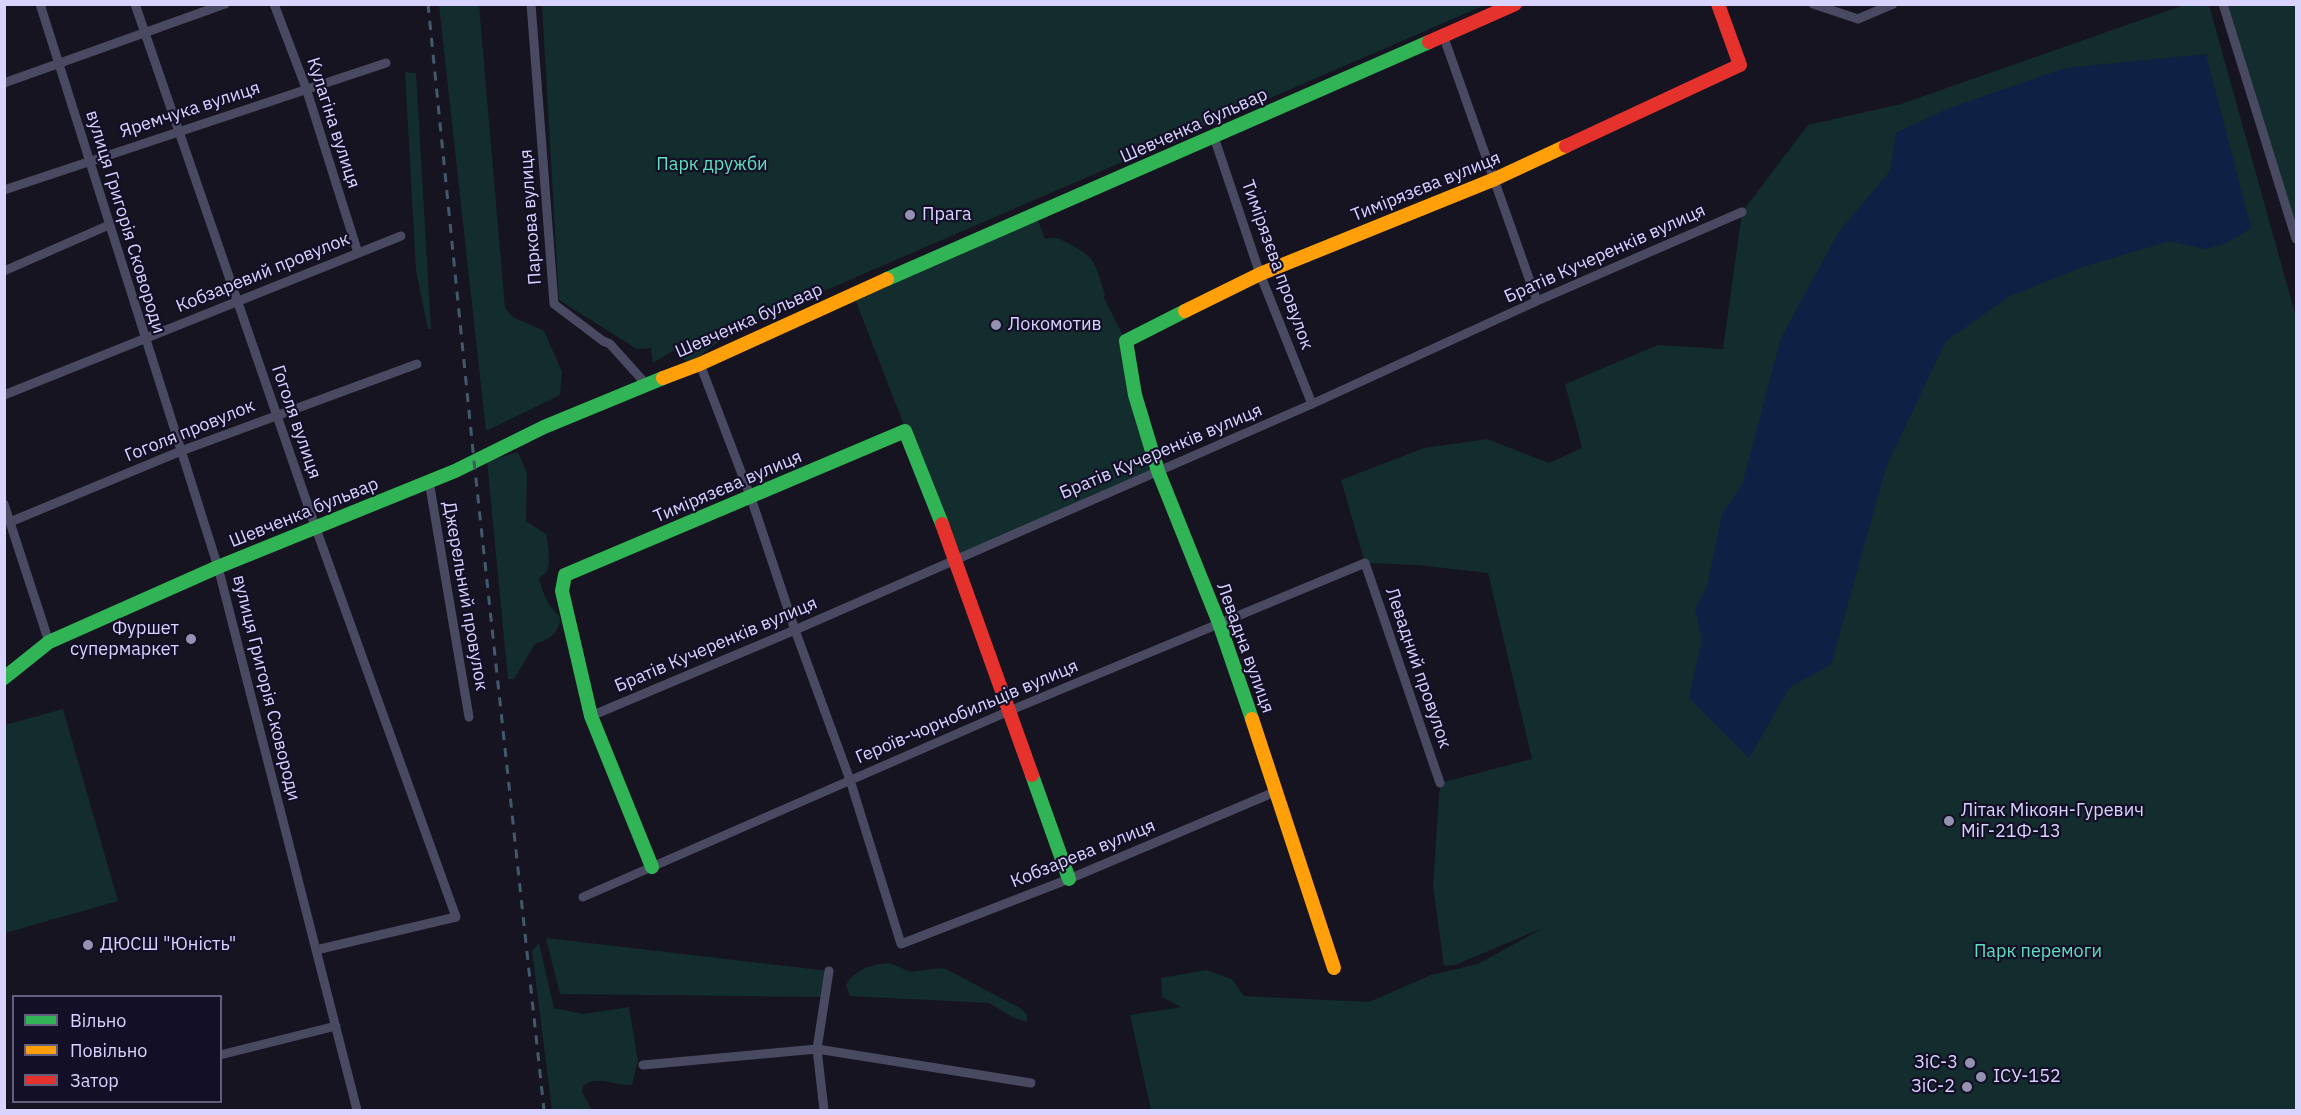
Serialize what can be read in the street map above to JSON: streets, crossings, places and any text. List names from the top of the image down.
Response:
{
  "streets": {
    "street": [
      "Яремчука вулиця",
      "Кулагіна вулиця",
      "Шевченка бульвар",
      "Тимірязєва вулиця",
      "Паркова вулиця",
      "вулиця Григорія Сковороди",
      "Братів Кучеренків вулиця",
      "Тимірязєва провулок",
      "Кобзаревий провулок",
      "Гоголя вулиця",
      "Гоголя провулок",
      "Джерельний провулок",
      "Левадна вулиця",
      "Левадний провулок",
      "Героїв-чорнобильців вулиця",
      "Кобзарева вулиця"
    ]
  },
  "crossings": [
    ["Яремчука вулиця", "Кулагіна вулиця"],
    ["Яремчука вулиця", "вулиця Григорія Сковороди"],
    ["Яремчука вулиця", "Гоголя вулиця"],
    ["Кулагіна вулиця", "Кобзаревий провулок"],
    ["Шевченка бульвар", "Паркова вулиця"],
    ["Шевченка бульвар", "вулиця Григорія Сковороди"],
    ["Шевченка бульвар", "Тимірязєва провулок"],
    ["Шевченка бульвар", "Гоголя вулиця"],
    ["Шевченка бульвар", "Джерельний провулок"],
    ["Тимірязєва вулиця", "Братів Кучеренків вулиця"],
    ["Тимірязєва вулиця", "Тимірязєва провулок"],
    ["Тимірязєва вулиця", "Левадна вулиця"],
    ["вулиця Григорія Сковороди", "Кобзаревий провулок"],
    ["вулиця Григорія Сковороди", "Гоголя вулиця"],
    ["вулиця Григорія Сковороди", "Гоголя провулок"],
    ["Братів Кучеренків вулиця", "Тимірязєва провулок"],
    ["Братів Кучеренків вулиця", "Левадна вулиця"],
    ["Кобзаревий провулок", "Гоголя вулиця"],
    ["Гоголя вулиця", "Гоголя провулок"],
    ["Левадна вулиця", "Героїв-чорнобильців вулиця"],
    ["Левадна вулиця", "Кобзарева вулиця"],
    ["Левадний провулок", "Героїв-чорнобильців вулиця"],
    ["Героїв-чорнобильців вулиця", "Кобзарева вулиця"]
  ],
  "parks": ["Парк дружби", "Парк перемоги"],
  "places": [
    "Прага",
    "Локомотив",
    "Фуршет супермаркет",
    "Літак Мікоян-Гуревич МiГ-21Ф-13",
    "ДЮСШ \"Юність\"",
    "ЗіС-3",
    "ІСУ-152",
    "ЗіС-2"
  ],
  "legend": ["Вільно", "Повільно", "Затор"]
}
